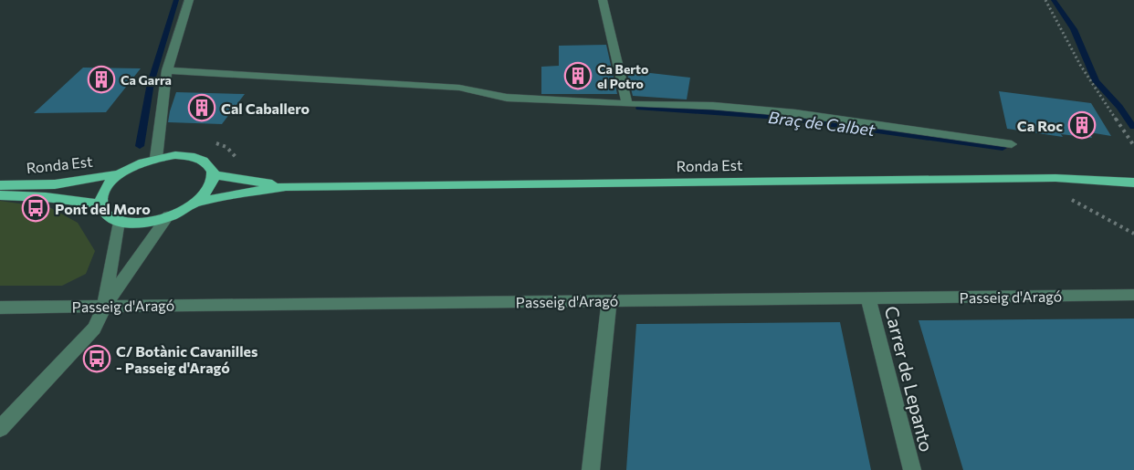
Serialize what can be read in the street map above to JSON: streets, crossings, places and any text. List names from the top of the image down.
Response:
{
  "streets": {
    "main road": ["Ronda Est"],
    "street": ["Passeig d'Aragó", "Carrer de Lepanto"]
  },
  "crossings": [
    ["Passeig d'Aragó", "Carrer de Lepanto"]
  ],
  "water": ["Braç de Calbet"],
  "places": {
    "building": [
      "Ca Berto el Potro",
      "Ca Garra",
      "Cal Caballero",
      "Ca Roc"
    ],
    "bus stop": ["Pont del Moro", "C/ Botànic Cavanilles - Passeig d'Aragó"]
  }
}
